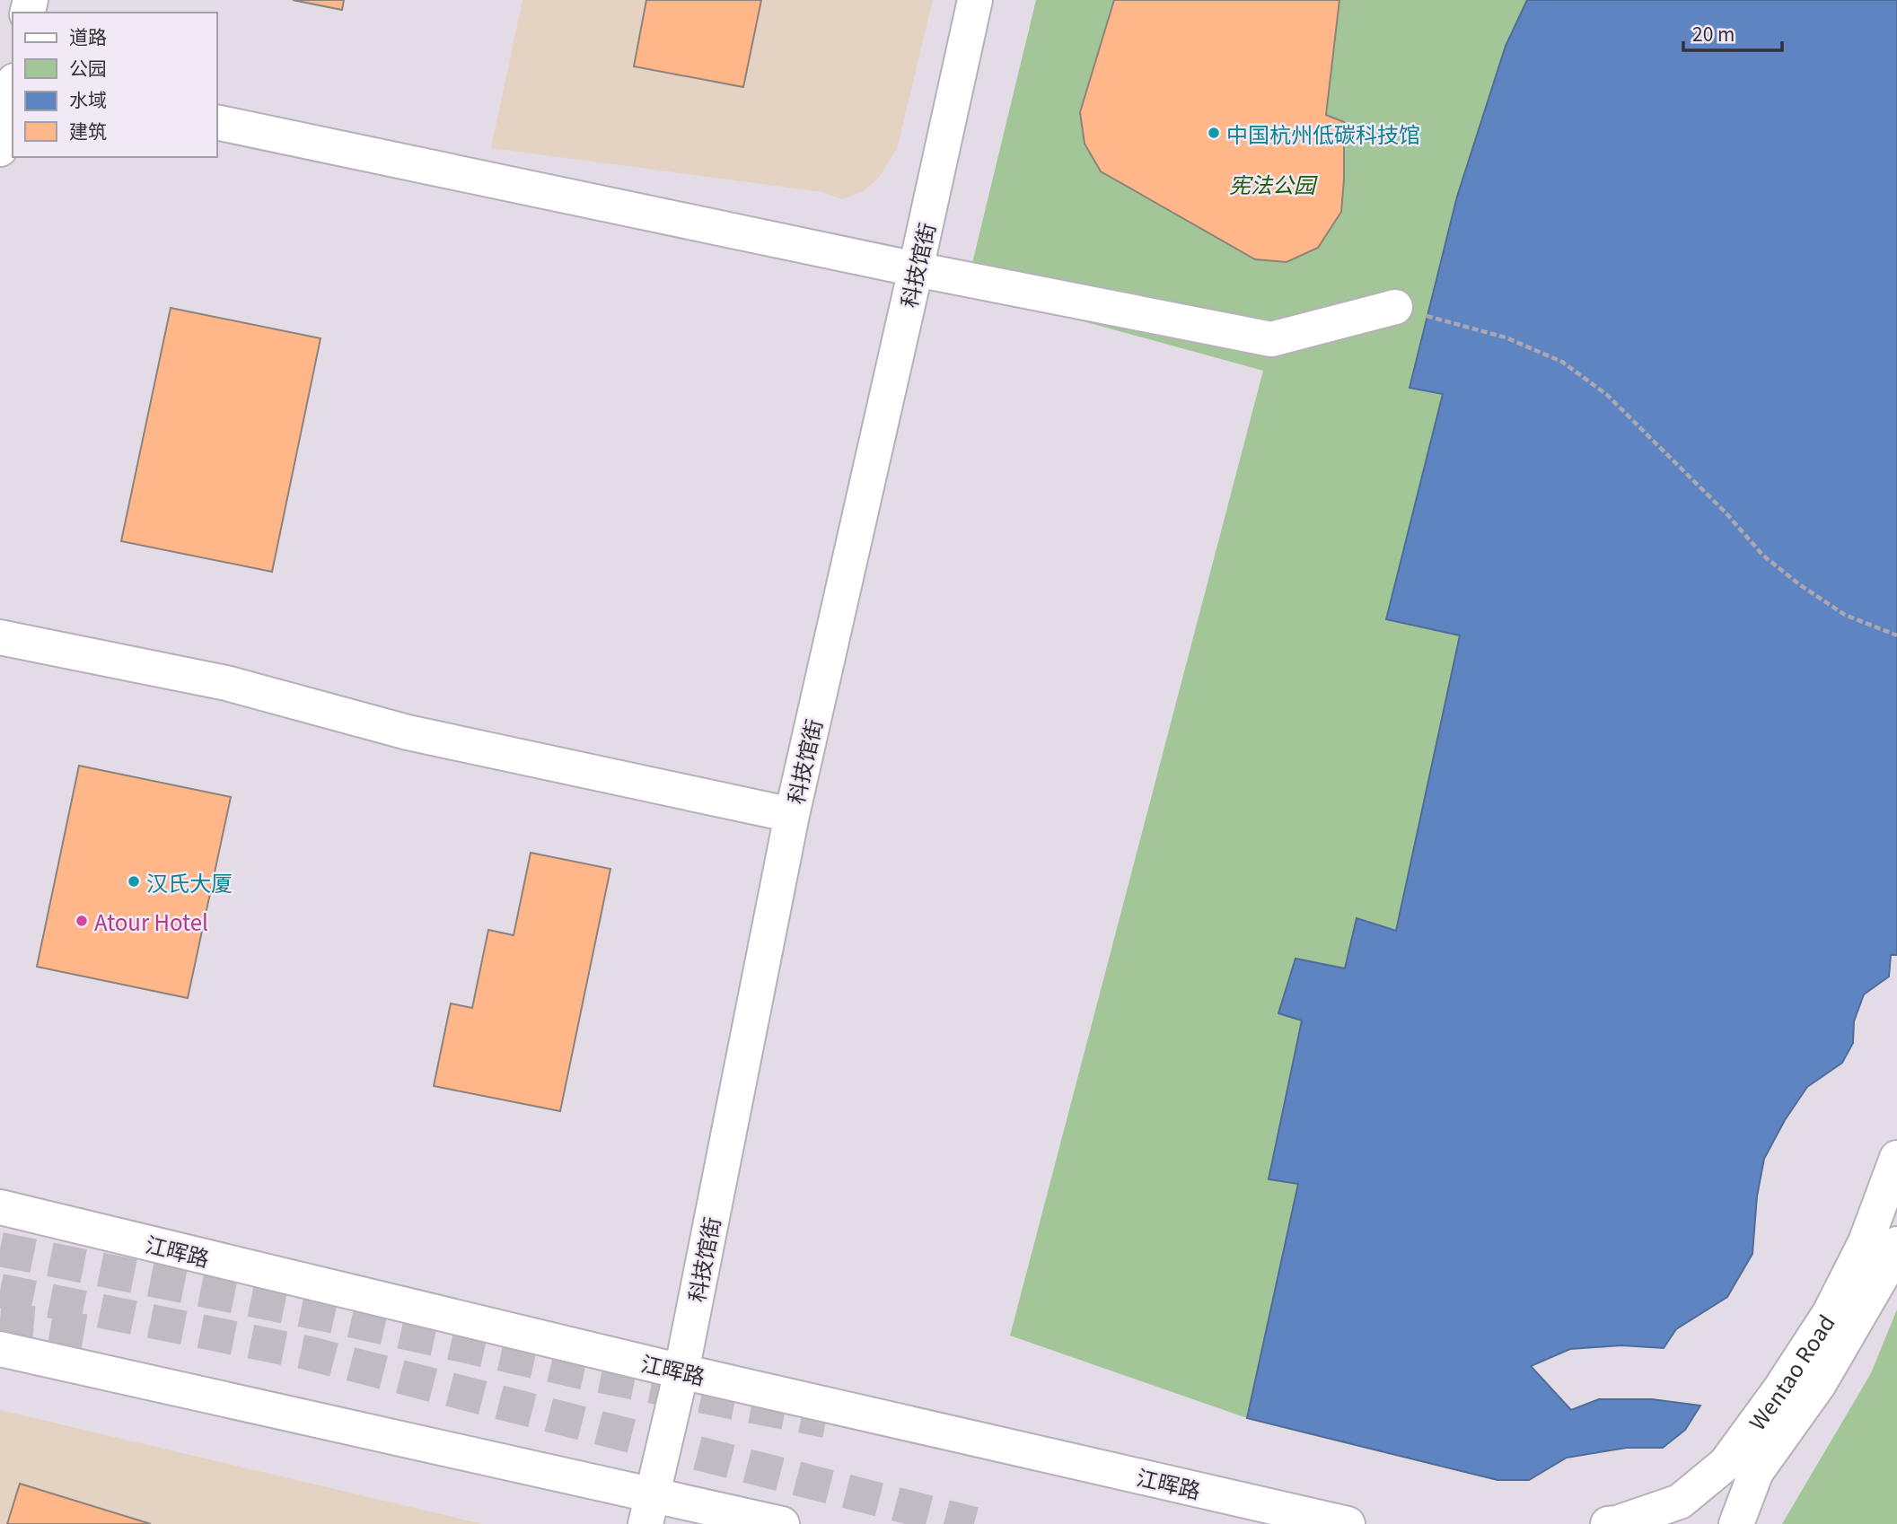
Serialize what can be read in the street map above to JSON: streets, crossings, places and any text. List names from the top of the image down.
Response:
{
  "streets": {
    "main road": ["科技馆街", "江晖路", "Wentao Road"]
  },
  "crossings": [
    ["科技馆街", "江晖路"]
  ],
  "parks": ["宪法公园"],
  "places": ["中国杭州低碳科技馆", "汉氏大厦", "Atour Hotel"],
  "legend": [
    "道路",
    "公园",
    "水域",
    "建筑"
  ],
  "scale_bar": "20 m"
}
